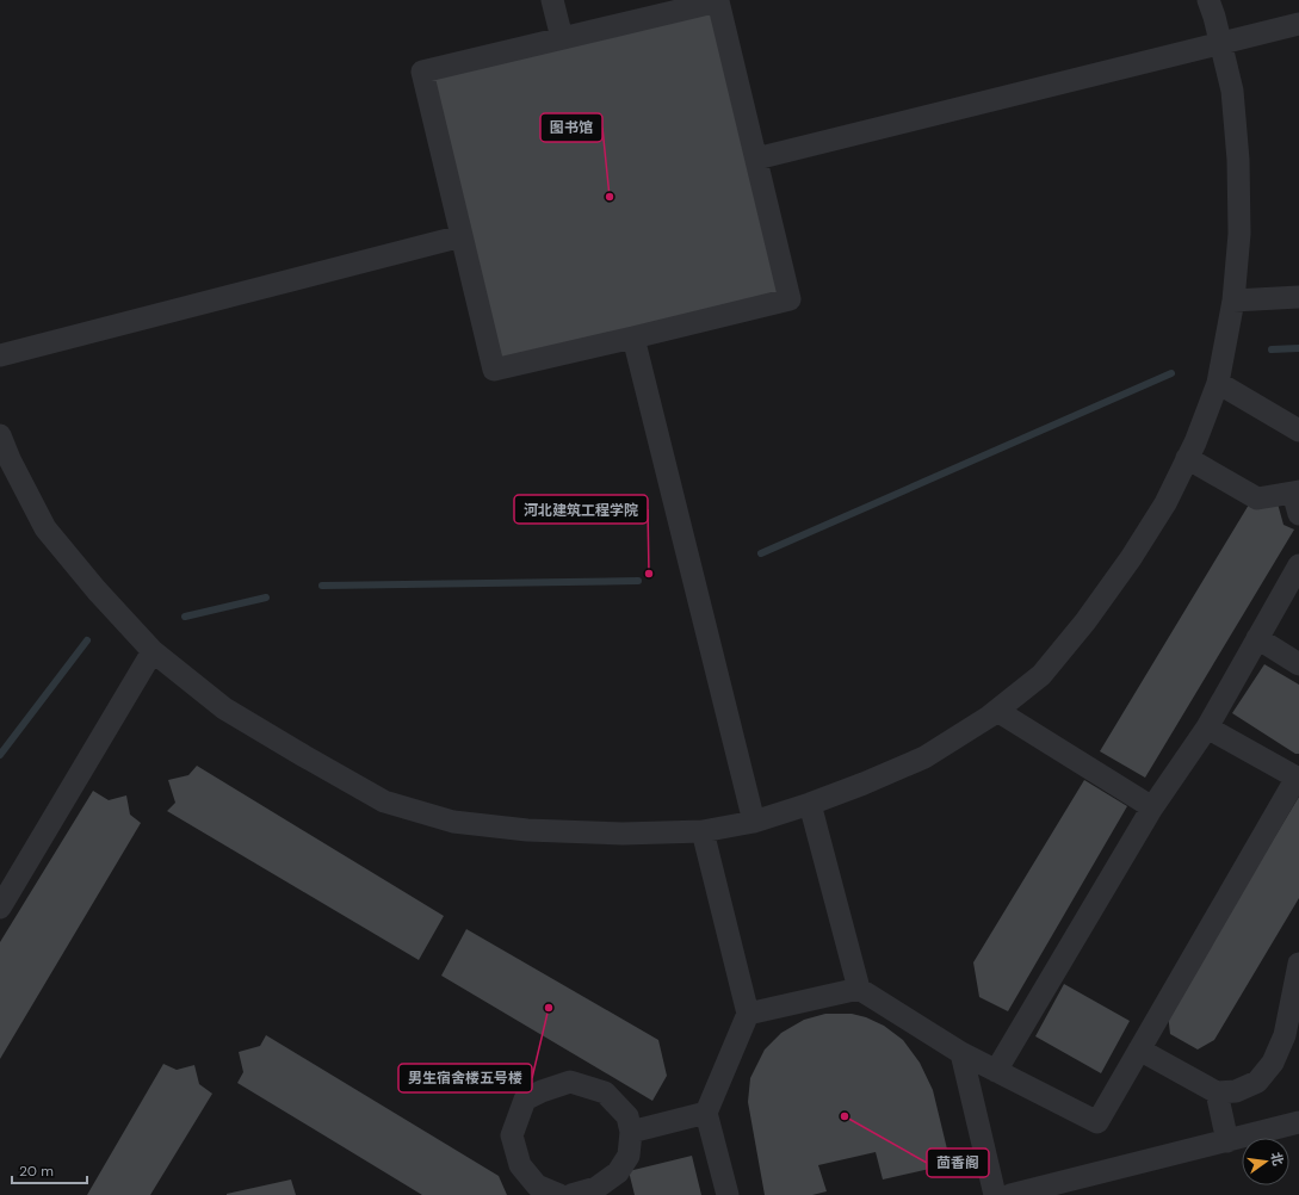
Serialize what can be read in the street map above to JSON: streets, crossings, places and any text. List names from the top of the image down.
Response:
{
  "places": [
    "图书馆",
    "河北建筑工程学院",
    "男生宿舍楼五号楼",
    "茴香阁"
  ],
  "scale_bar": "20 m",
  "north": "right"
}
